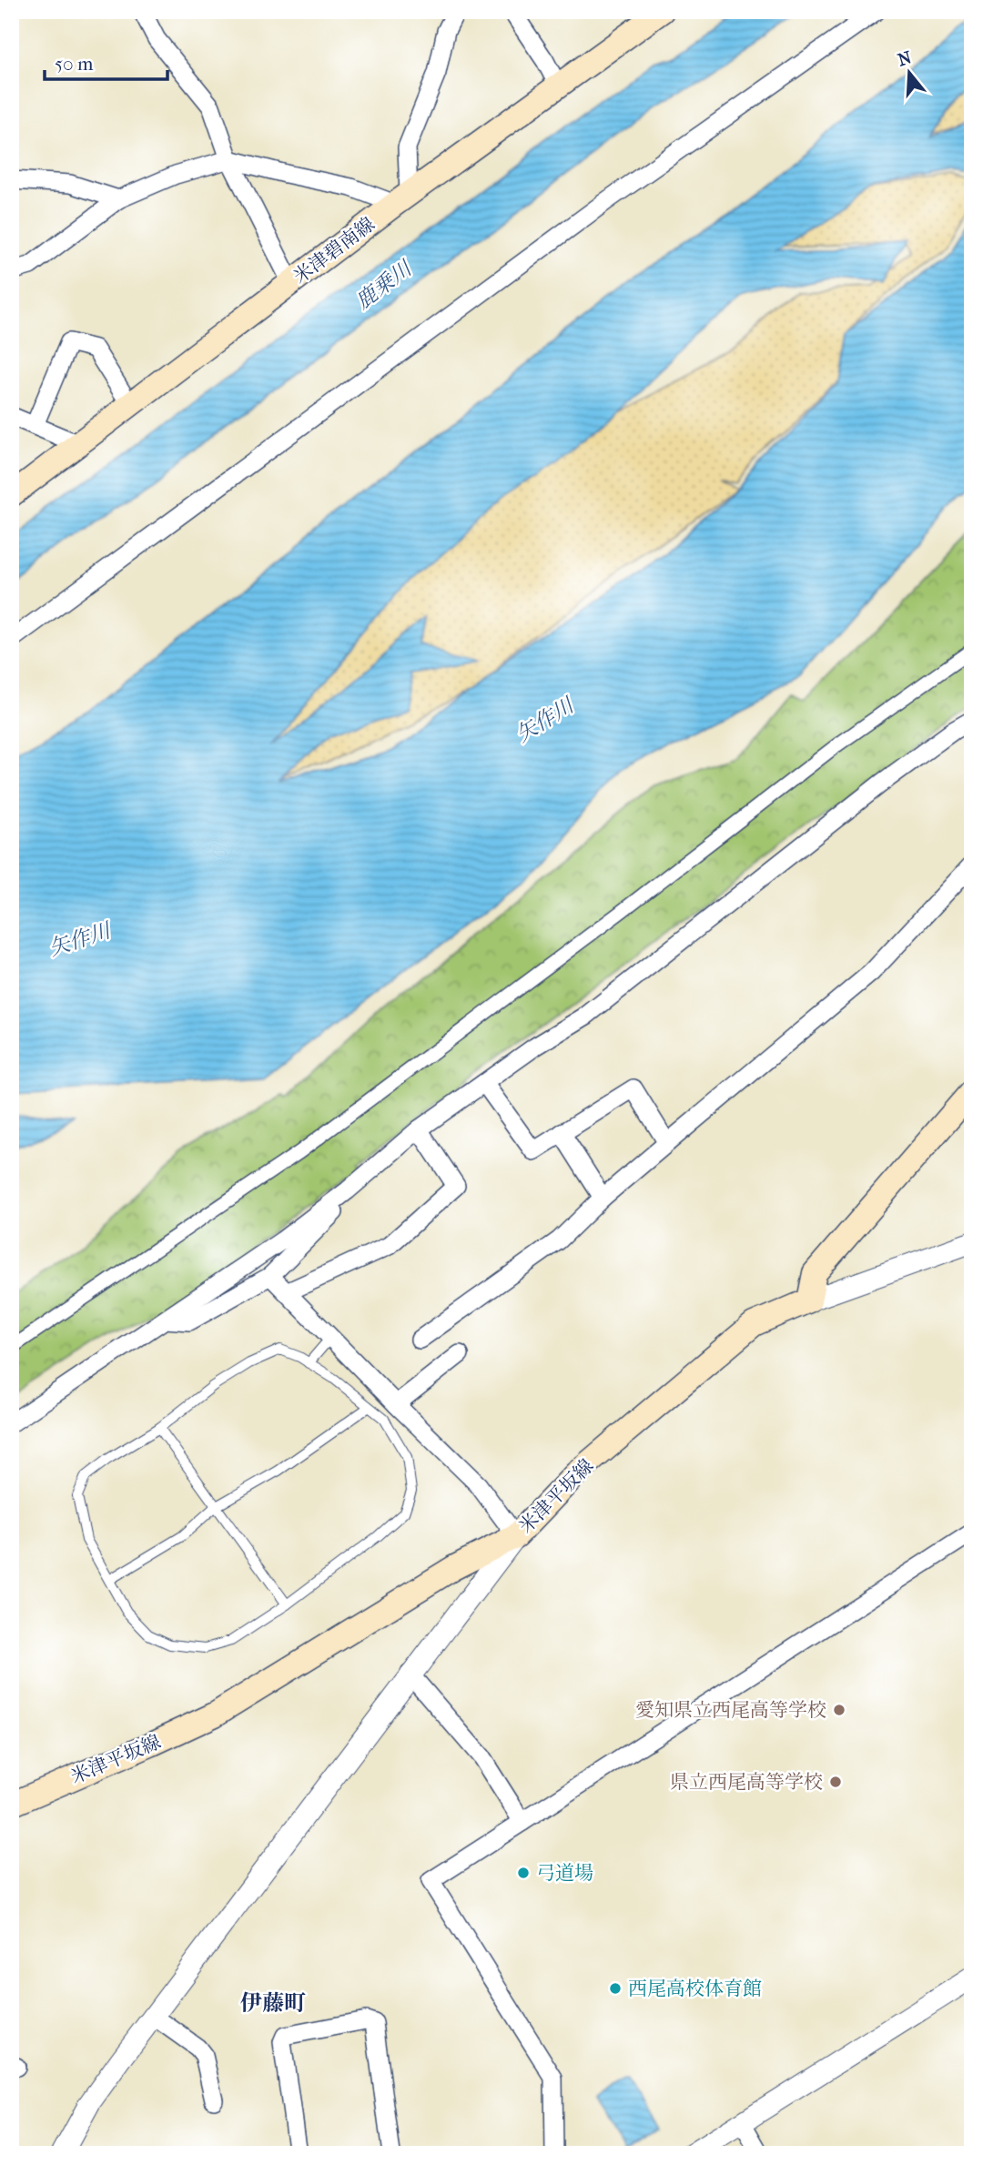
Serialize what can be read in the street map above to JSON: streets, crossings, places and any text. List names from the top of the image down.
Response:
{
  "streets": {
    "main road": ["米津碧南線", "米津平坂線"]
  },
  "districts": ["伊藤町"],
  "water": ["鹿乗川", "矢作川"],
  "places": [
    "愛知県立西尾高等学校",
    "県立西尾高等学校",
    "弓道場",
    "西尾高校体育館"
  ],
  "scale_bar": "50 m",
  "north": "top"
}
